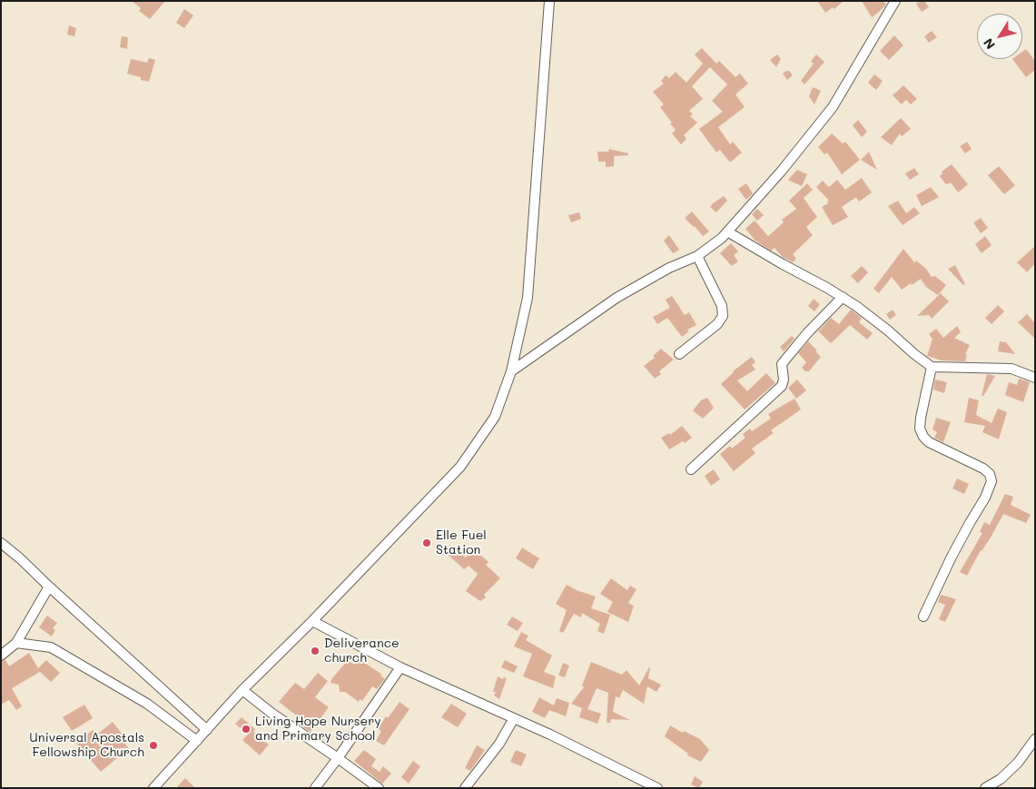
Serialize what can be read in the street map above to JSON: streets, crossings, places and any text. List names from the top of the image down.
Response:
{
  "places": [
    "Elle Fuel Station",
    "Deliverance church",
    "Living Hope Nursery and Primary School",
    "Universal Apostals Fellowship Church"
  ],
  "north": "bottom left"
}
